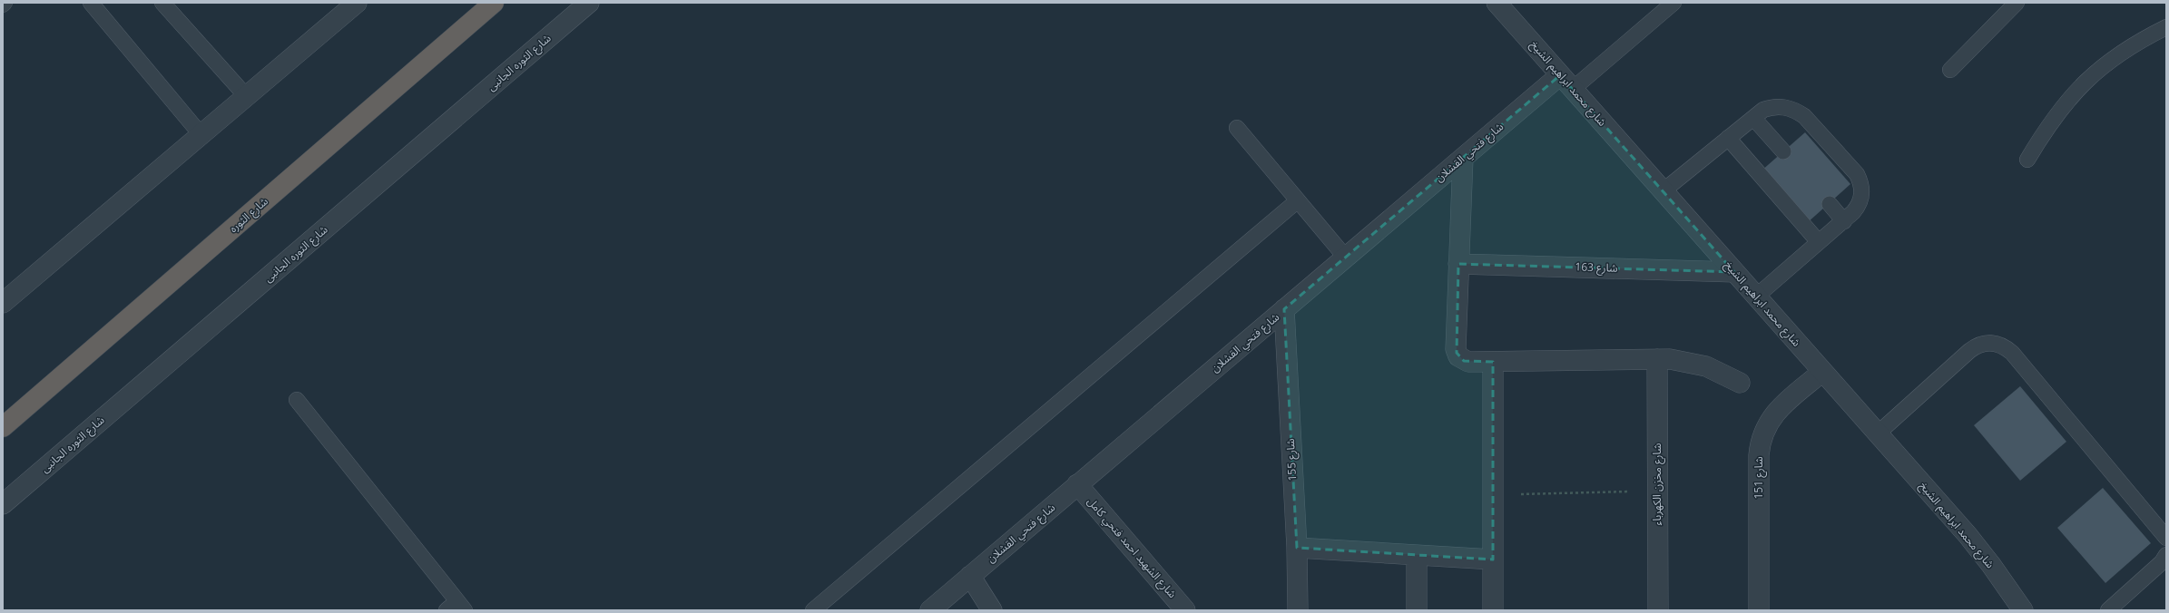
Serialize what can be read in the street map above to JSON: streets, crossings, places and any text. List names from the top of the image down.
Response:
{
  "streets": {
    "highway": ["شارع الثوره"],
    "street": [
      "شارع الثوره الجانبى",
      "شارع محمد ابراهيم الشيخ",
      "شارع فتحي القشلان",
      "شارع 163",
      "شارع 155",
      "شارع 151",
      "شارع مخزن الكهرباء",
      "شارع الشهيد احمد فتحي كامل"
    ]
  },
  "crossings": [
    ["شارع محمد ابراهيم الشيخ", "شارع فتحي القشلان"],
    ["شارع محمد ابراهيم الشيخ", "شارع 163"],
    ["شارع محمد ابراهيم الشيخ", "شارع 151"],
    ["شارع فتحي القشلان", "شارع 155"],
    ["شارع فتحي القشلان", "شارع الشهيد احمد فتحي كامل"]
  ]
}
